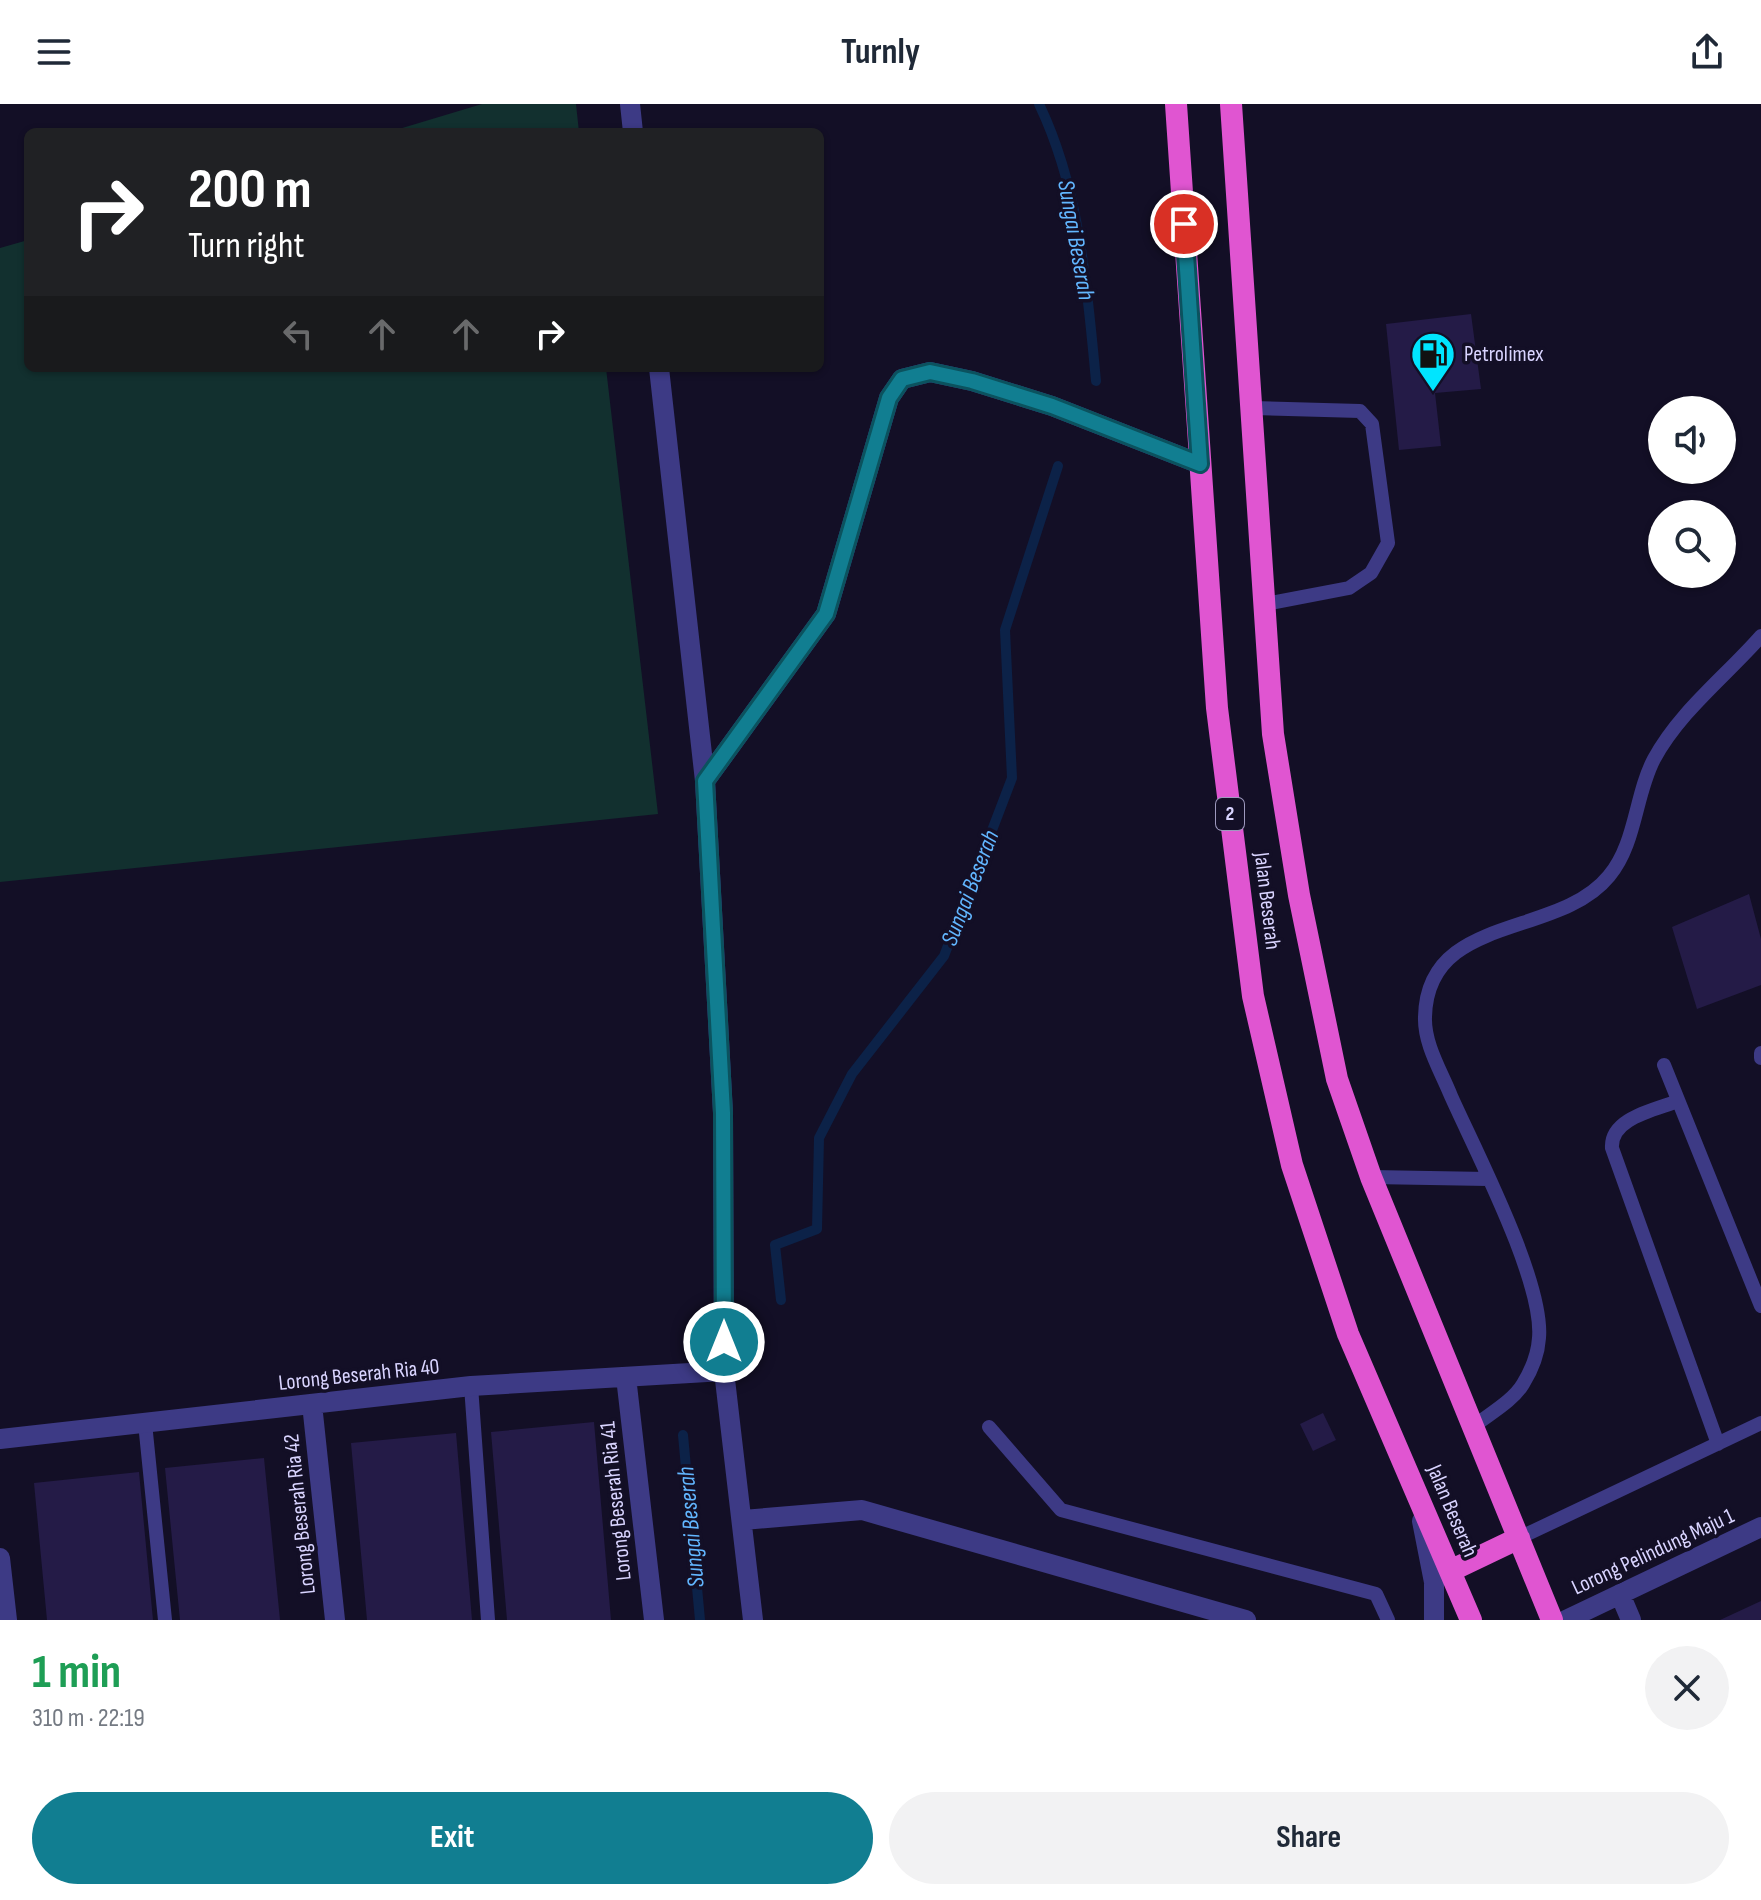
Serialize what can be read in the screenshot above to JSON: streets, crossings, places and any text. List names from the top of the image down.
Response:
{
  "streets": {
    "highway": ["2", "Jalan Beserah"],
    "street": [
      "Lorong Beserah Ria 40",
      "Lorong Beserah Ria 41",
      "Lorong Beserah Ria 42",
      "Lorong Pelindung Maju 1"
    ]
  },
  "crossings": [
    ["Lorong Beserah Ria 40", "Lorong Beserah Ria 41"],
    ["Lorong Beserah Ria 40", "Lorong Beserah Ria 42"]
  ],
  "water": ["Sungai Beserah"],
  "places": {
    "fuel station": ["Petrolimex"]
  },
  "page": {
    "header": "Turnly",
    "turn": ["200 m", "Turn right"],
    "heading": ["1 min", "310 m · 22:19"],
    "buttons": ["Exit", "Share"]
  }
}
